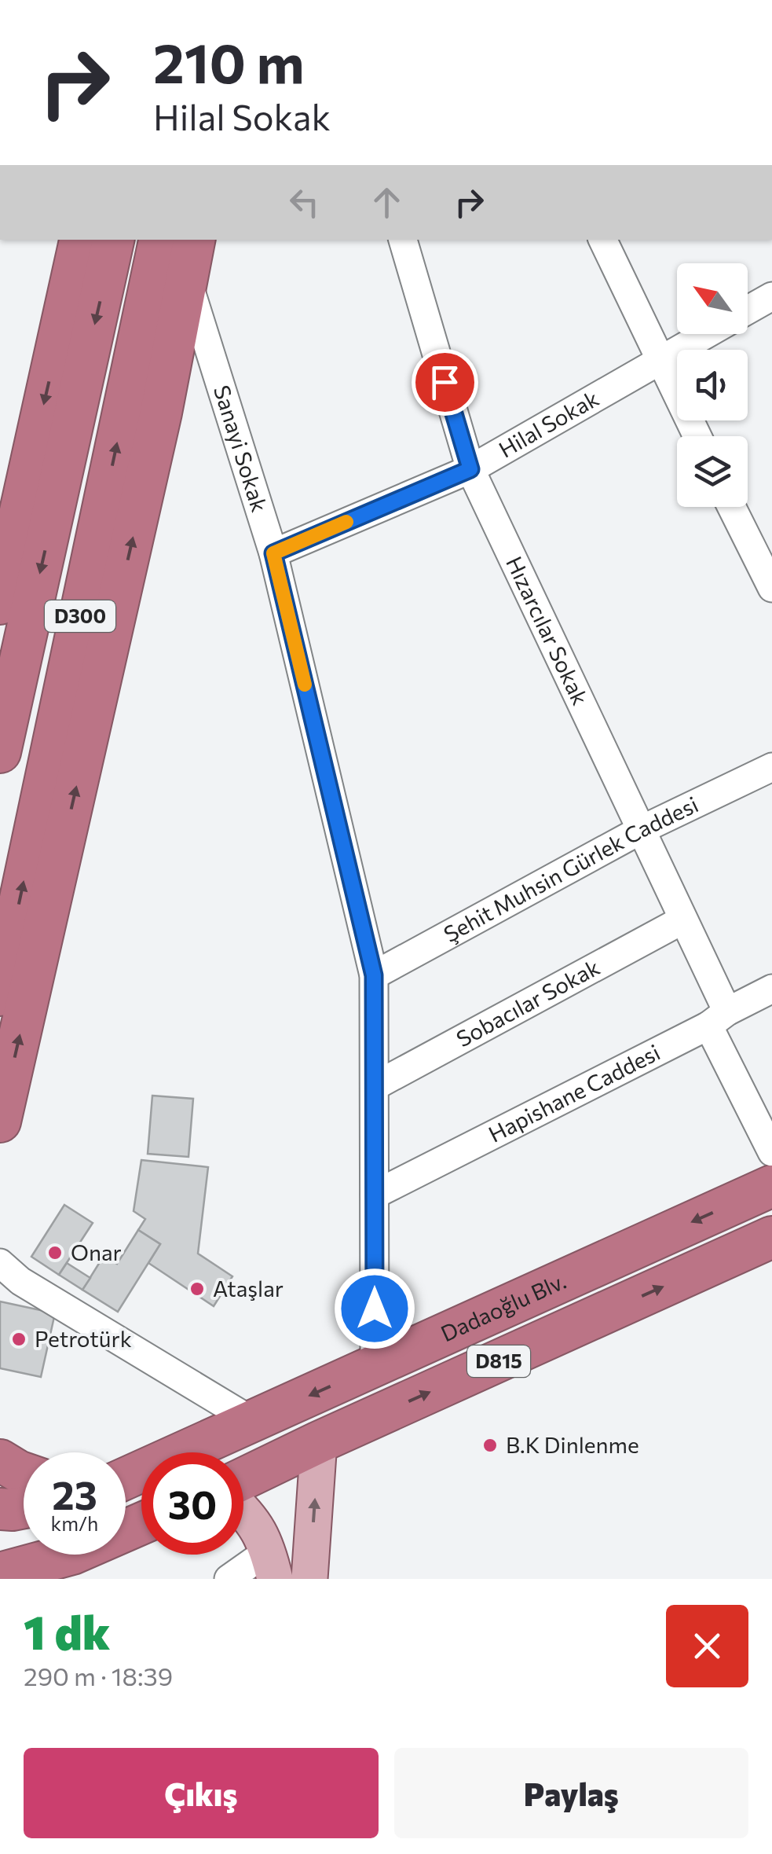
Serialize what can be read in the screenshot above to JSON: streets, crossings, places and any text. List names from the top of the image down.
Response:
{
  "streets": {
    "highway": ["D300", "Dadaoğlu Blv.", "D815"],
    "street": [
      "Hilal Sokak",
      "Sanayi Sokak",
      "Hızarcılar Sokak",
      "Şehit Muhsin Gürlek Caddesi",
      "Sobacılar Sokak",
      "Hapishane Caddesi"
    ]
  },
  "crossings": [
    ["Hilal Sokak", "Sanayi Sokak"],
    ["Hilal Sokak", "Hızarcılar Sokak"],
    ["Sanayi Sokak", "Şehit Muhsin Gürlek Caddesi"],
    ["Sanayi Sokak", "Sobacılar Sokak"],
    ["Sanayi Sokak", "Hapishane Caddesi"],
    ["Sanayi Sokak", "Dadaoğlu Blv."],
    ["Hızarcılar Sokak", "Şehit Muhsin Gürlek Caddesi"],
    ["Hızarcılar Sokak", "Sobacılar Sokak"],
    ["Hızarcılar Sokak", "Hapishane Caddesi"]
  ],
  "places": [
    "Onar",
    "Ataşlar",
    "Petrotürk",
    "B.K Dinlenme"
  ],
  "north": "top left",
  "page": {
    "turn": ["210 m", "Hilal Sokak"],
    "speed": "23 km/h",
    "limit": "30",
    "heading": ["1 dk", "290 m · 18:39"],
    "buttons": ["Çıkış", "Paylaş"]
  }
}
